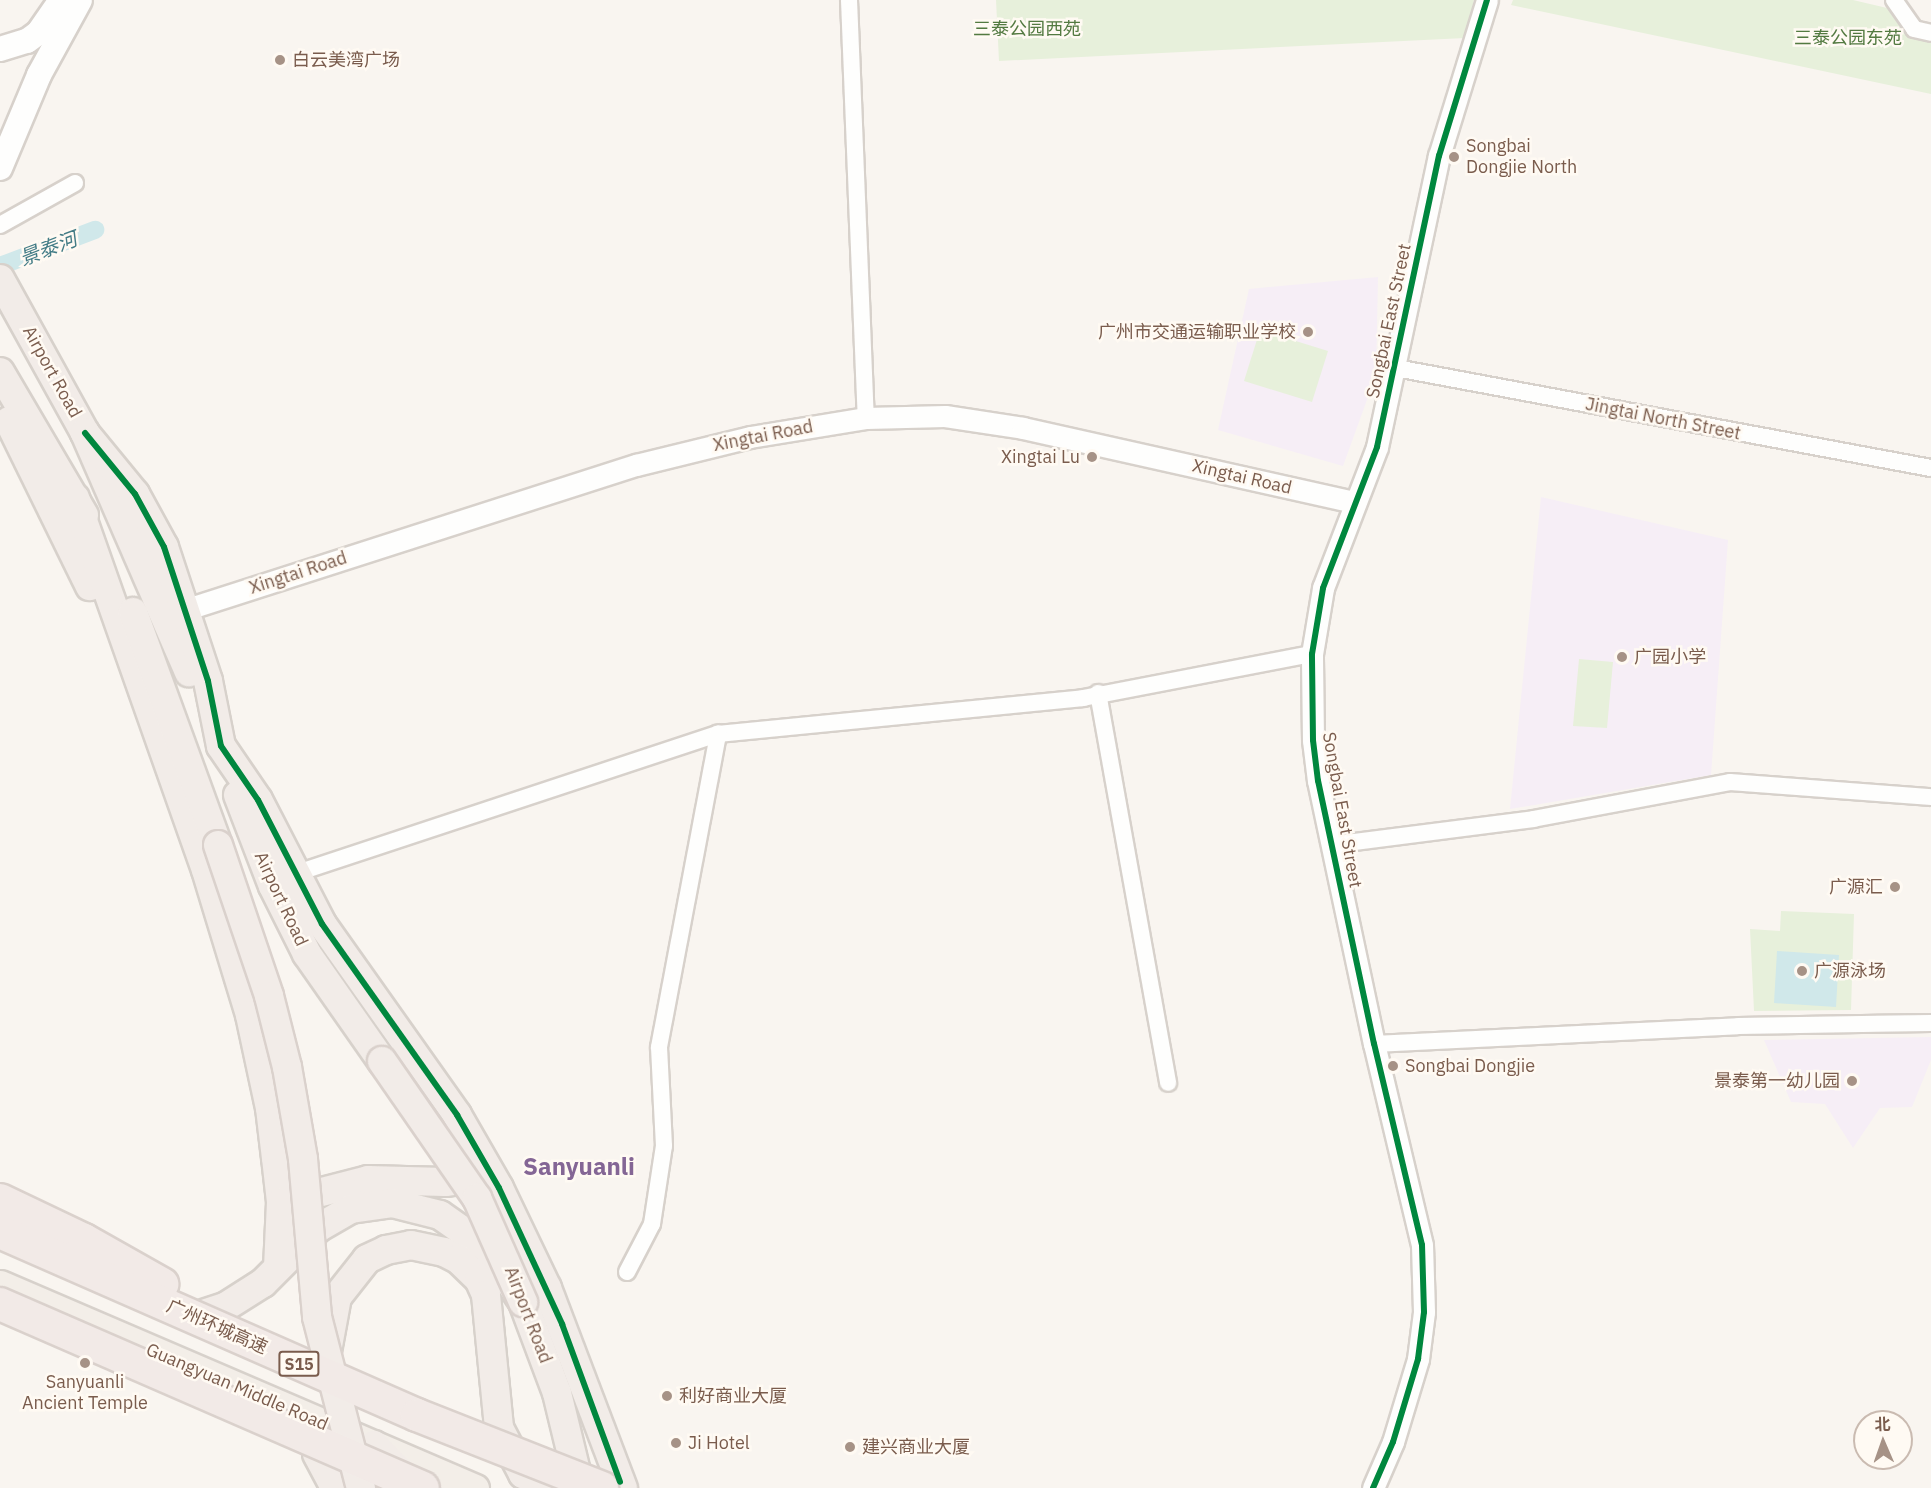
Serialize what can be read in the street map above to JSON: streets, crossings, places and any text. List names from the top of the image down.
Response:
{
  "streets": {
    "highway": [
      "Airport Road",
      "广州环城高速",
      "S15",
      "Guangyuan Middle Road"
    ],
    "street": ["Songbai East Street", "Jingtai North Street", "Xingtai Road"]
  },
  "crossings": [
    ["Songbai East Street", "Jingtai North Street"],
    ["Songbai East Street", "Xingtai Road"],
    ["Airport Road", "广州环城高速"],
    ["广州环城高速", "Guangyuan Middle Road"]
  ],
  "districts": ["Sanyuanli"],
  "water": ["景泰河"],
  "parks": ["三泰公园西苑", "三泰公园东苑"],
  "places": [
    "白云美湾广场",
    "Songbai Dongjie North",
    "广州市交通运输职业学校",
    "Xingtai Lu",
    "广园小学",
    "广源汇",
    "广源泳场",
    "Songbai Dongjie",
    "景泰第一幼儿园",
    "Sanyuanli Ancient Temple",
    "利好商业大厦",
    "Ji Hotel",
    "建兴商业大厦"
  ],
  "north": "top"
}
